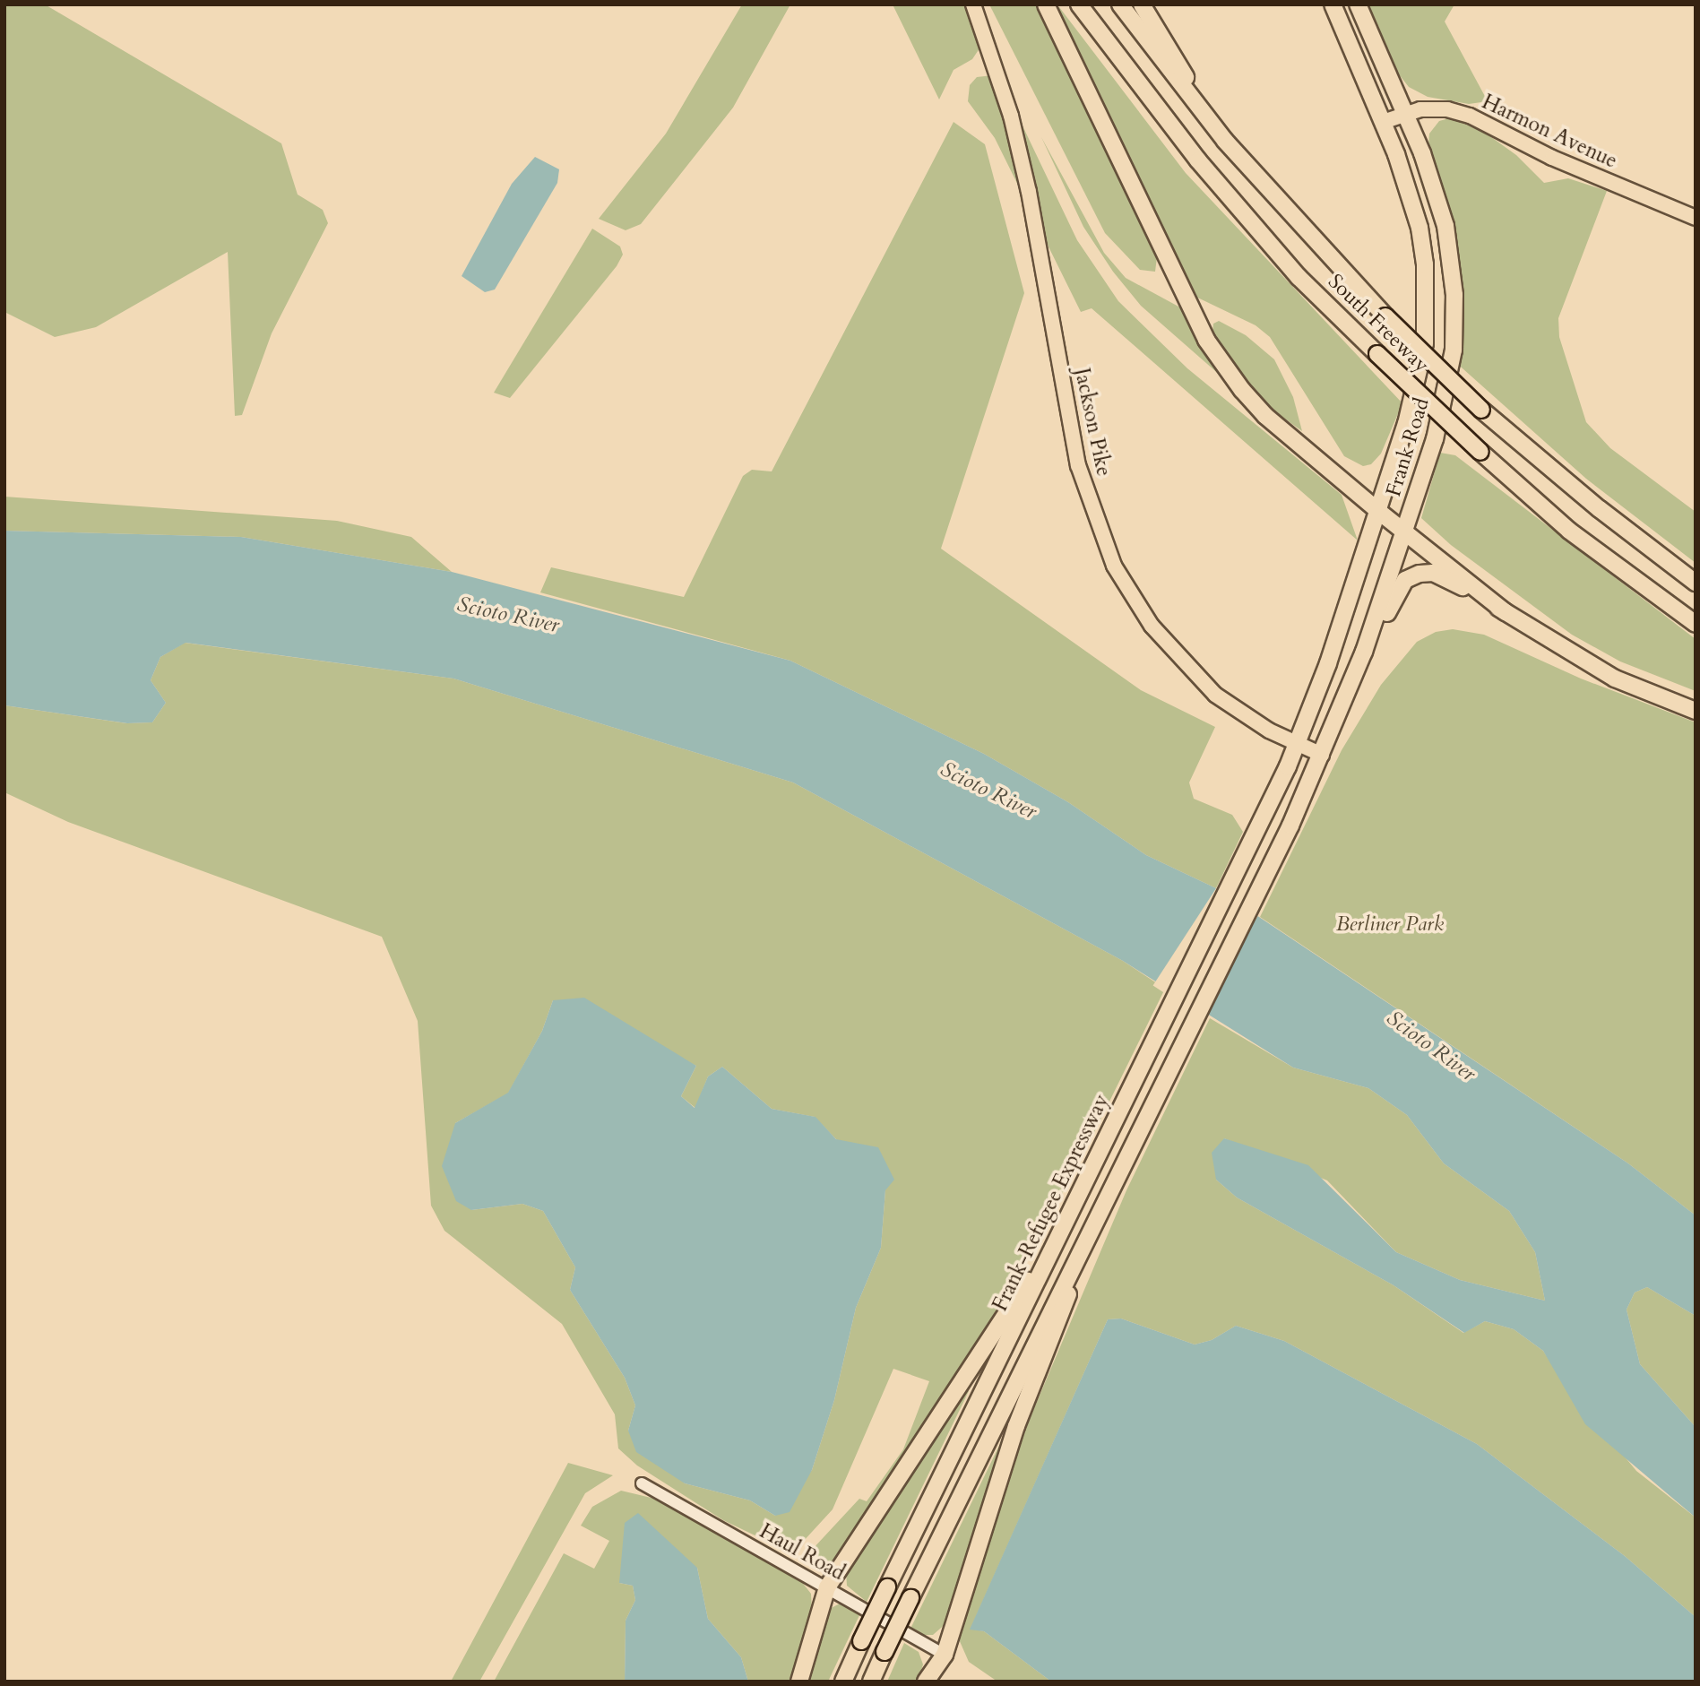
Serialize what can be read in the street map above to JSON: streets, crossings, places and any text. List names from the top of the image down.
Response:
{
  "streets": {
    "highway": ["South Freeway", "Frank Road", "Frank-Refugee Expressway"],
    "main road": ["Harmon Avenue", "Jackson Pike"],
    "street": ["Haul Road"]
  },
  "crossings": [
    ["Harmon Avenue", "Frank Road"],
    ["Jackson Pike", "Frank Road"],
    ["Jackson Pike", "Frank-Refugee Expressway"],
    ["Frank Road", "Frank-Refugee Expressway"]
  ],
  "water": ["Scioto River"],
  "parks": ["Berliner Park"]
}
